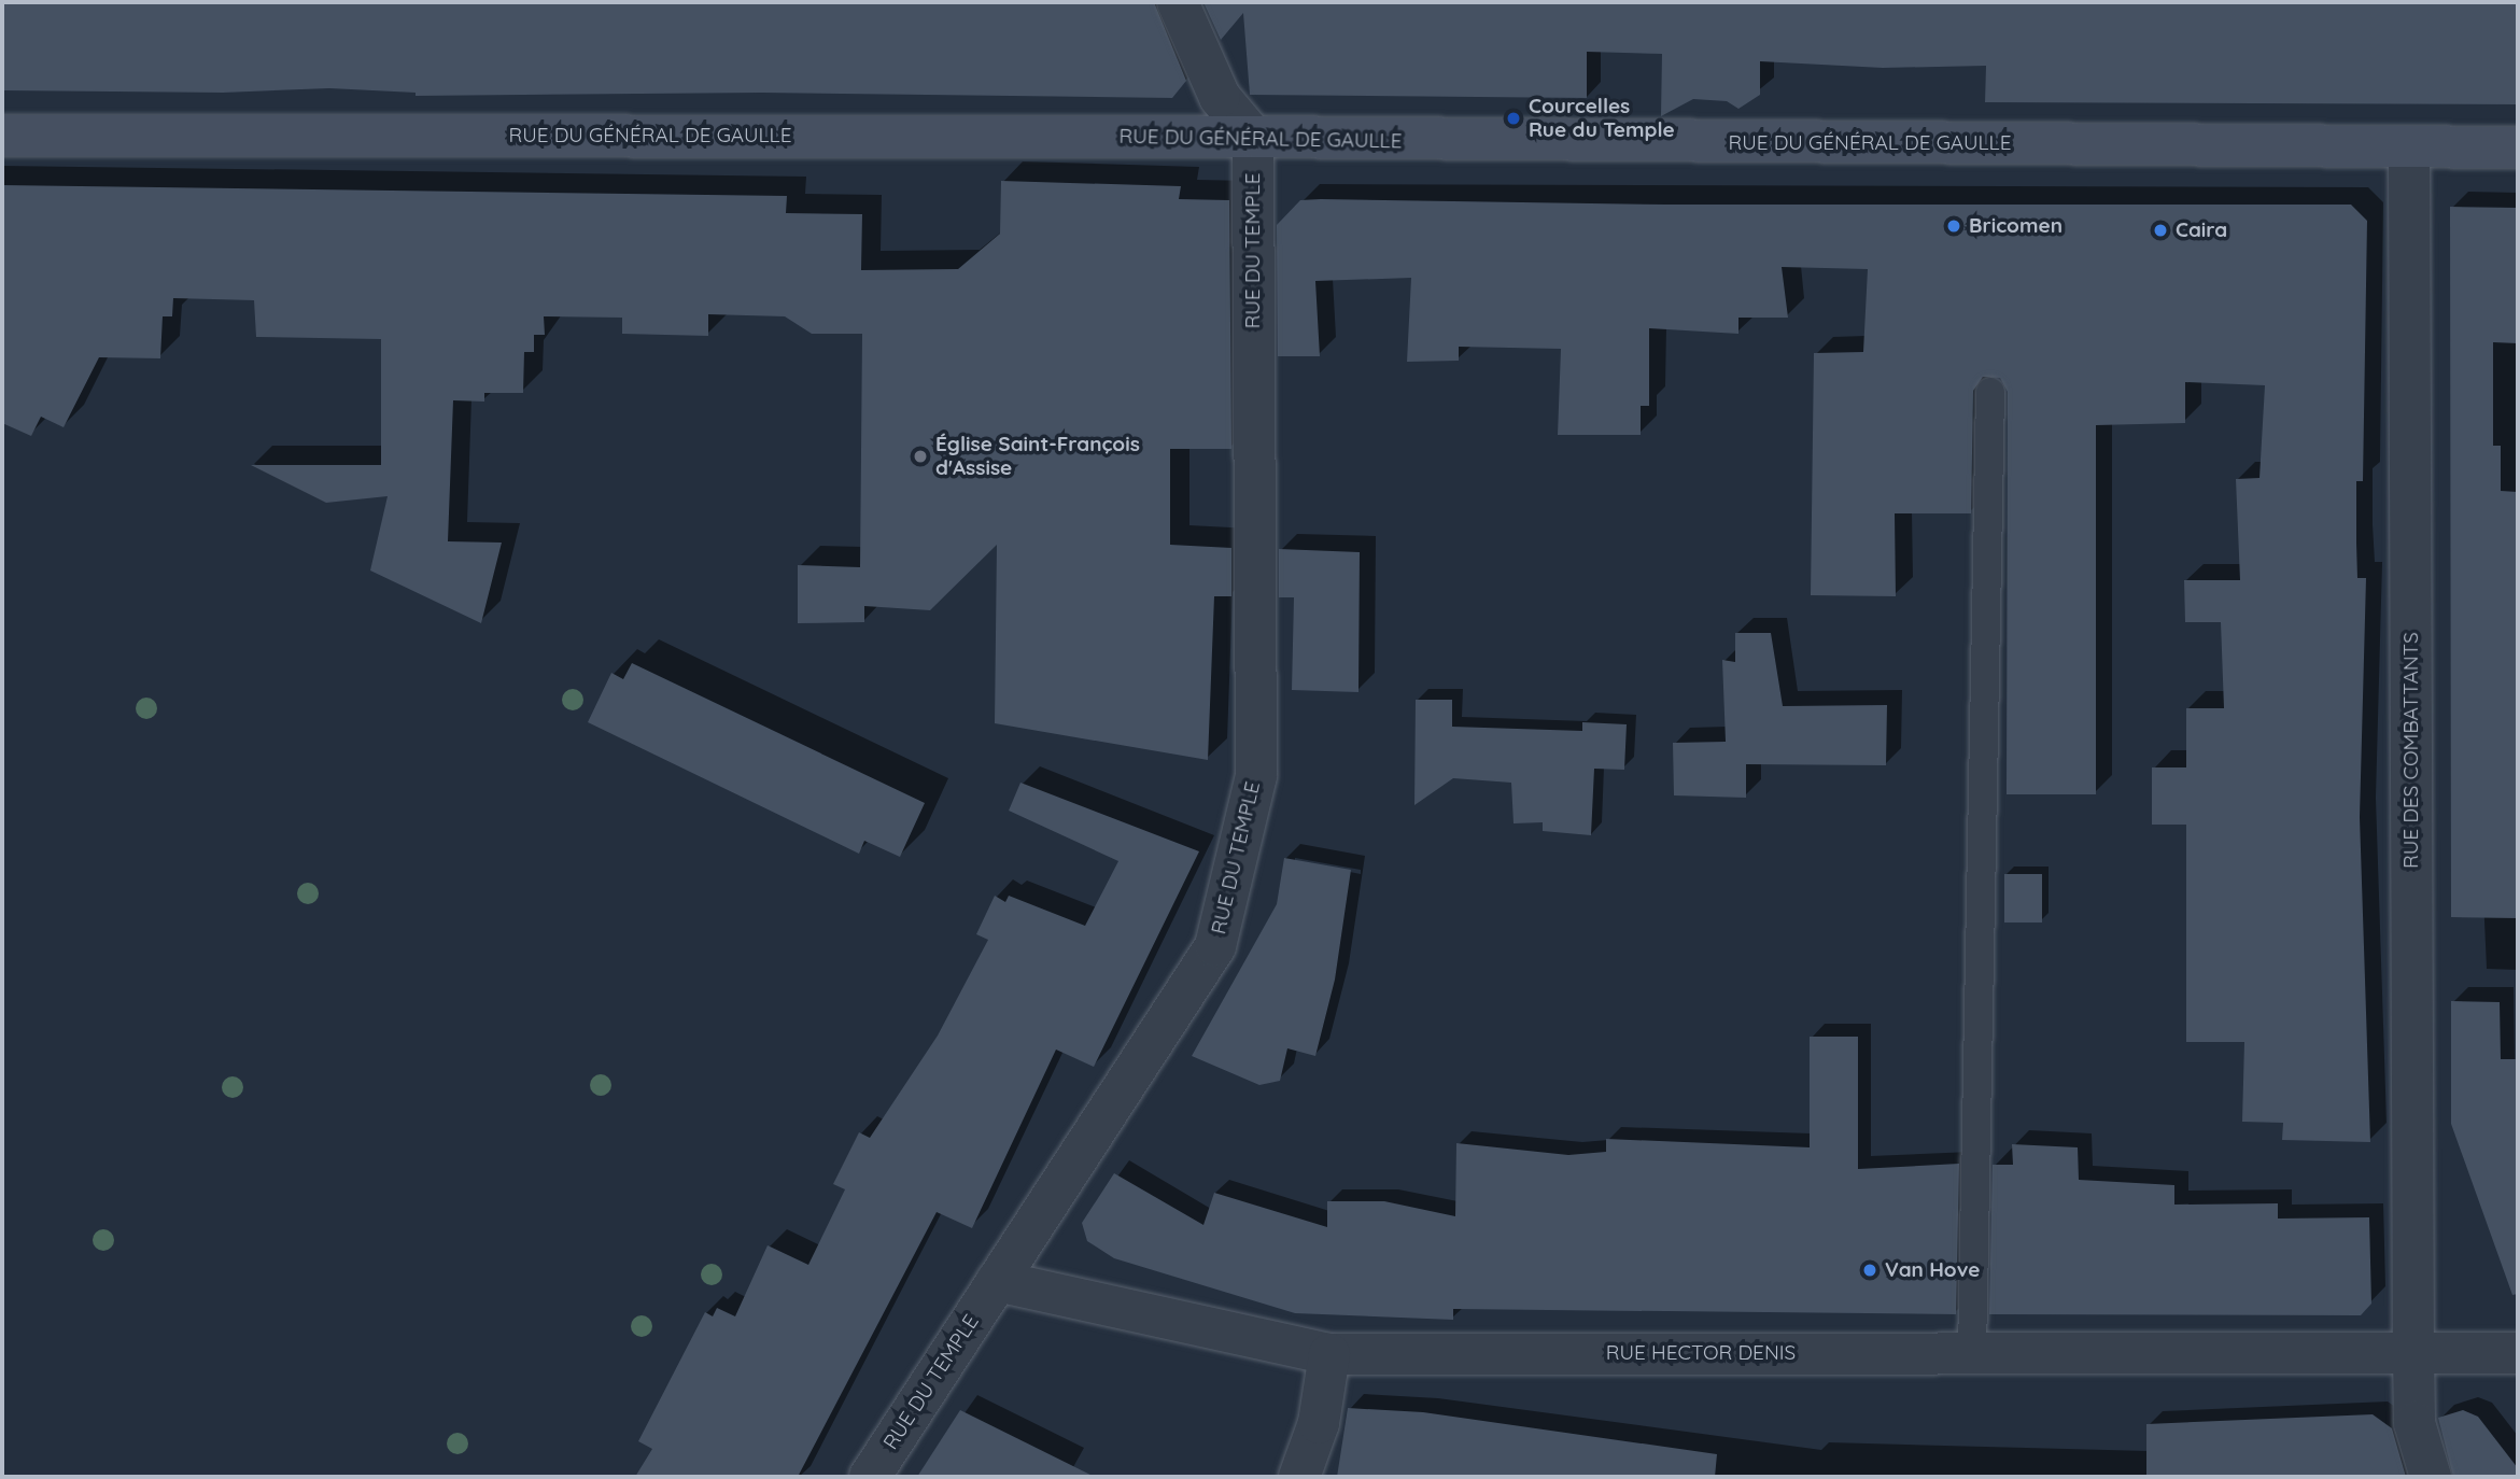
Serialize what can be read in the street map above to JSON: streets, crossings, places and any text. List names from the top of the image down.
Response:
{
  "streets": {
    "main road": ["RUE DU GÉNÉRAL DE GAULLE"],
    "street": ["RUE DU TEMPLE", "RUE DES COMBATTANTS", "RUE HECTOR DENIS"]
  },
  "crossings": [
    ["RUE DU GÉNÉRAL DE GAULLE", "RUE DU TEMPLE"],
    ["RUE DU GÉNÉRAL DE GAULLE", "RUE DES COMBATTANTS"],
    ["RUE DU TEMPLE", "RUE HECTOR DENIS"],
    ["RUE DES COMBATTANTS", "RUE HECTOR DENIS"]
  ],
  "places": [
    "Courcelles Rue du Temple",
    "Bricomen",
    "Caira",
    "Église Saint-François d'Assise",
    "Van Hove"
  ]
}
